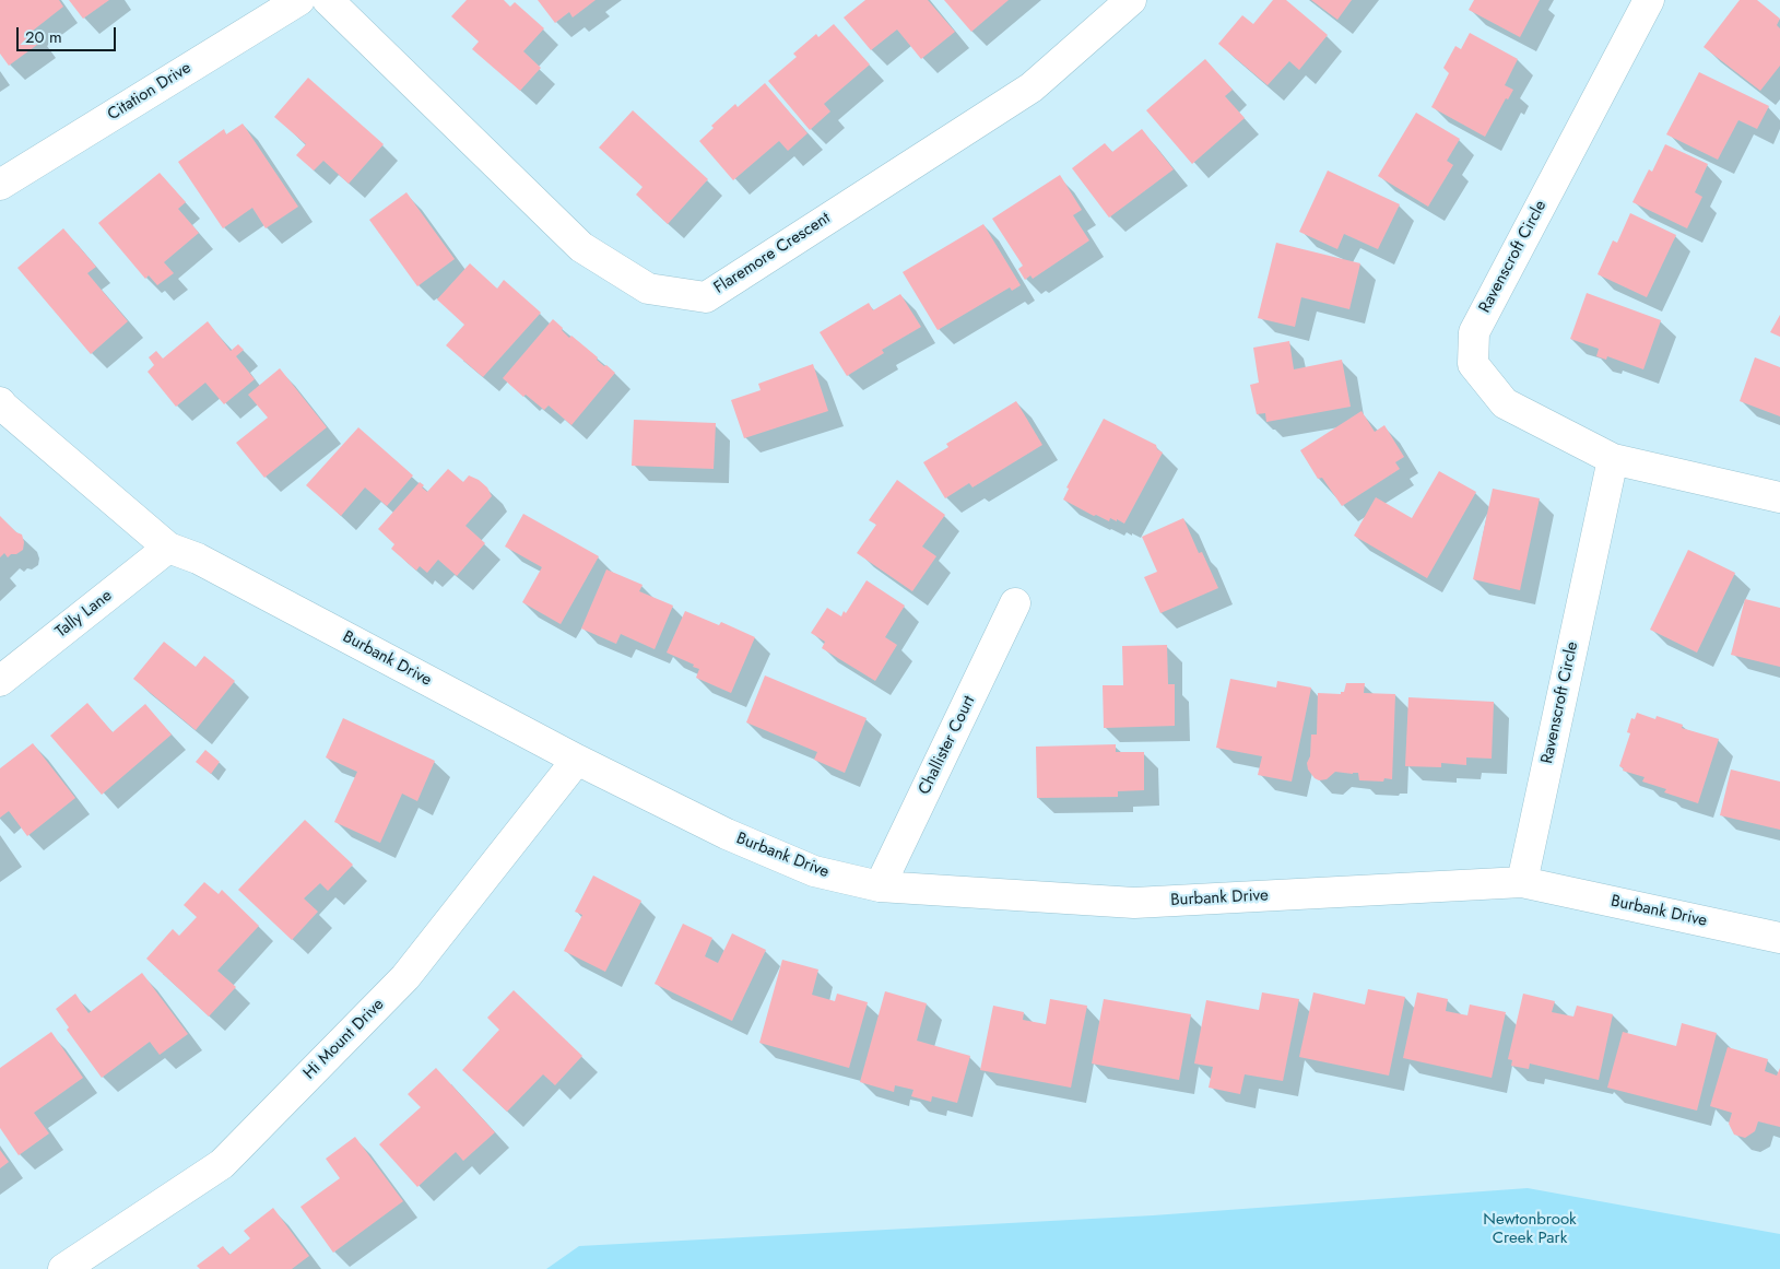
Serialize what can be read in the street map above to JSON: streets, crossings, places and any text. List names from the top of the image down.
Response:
{
  "streets": {
    "street": [
      "Citation Drive",
      "Flaremore Crescent",
      "Ravenscroft Circle",
      "Tally Lane",
      "Burbank Drive",
      "Challister Court",
      "Hi Mount Drive"
    ]
  },
  "crossings": [
    ["Ravenscroft Circle", "Burbank Drive"],
    ["Tally Lane", "Burbank Drive"],
    ["Burbank Drive", "Challister Court"],
    ["Burbank Drive", "Hi Mount Drive"]
  ],
  "parks": ["Newtonbrook Creek Park"],
  "scale_bar": "20 m"
}
